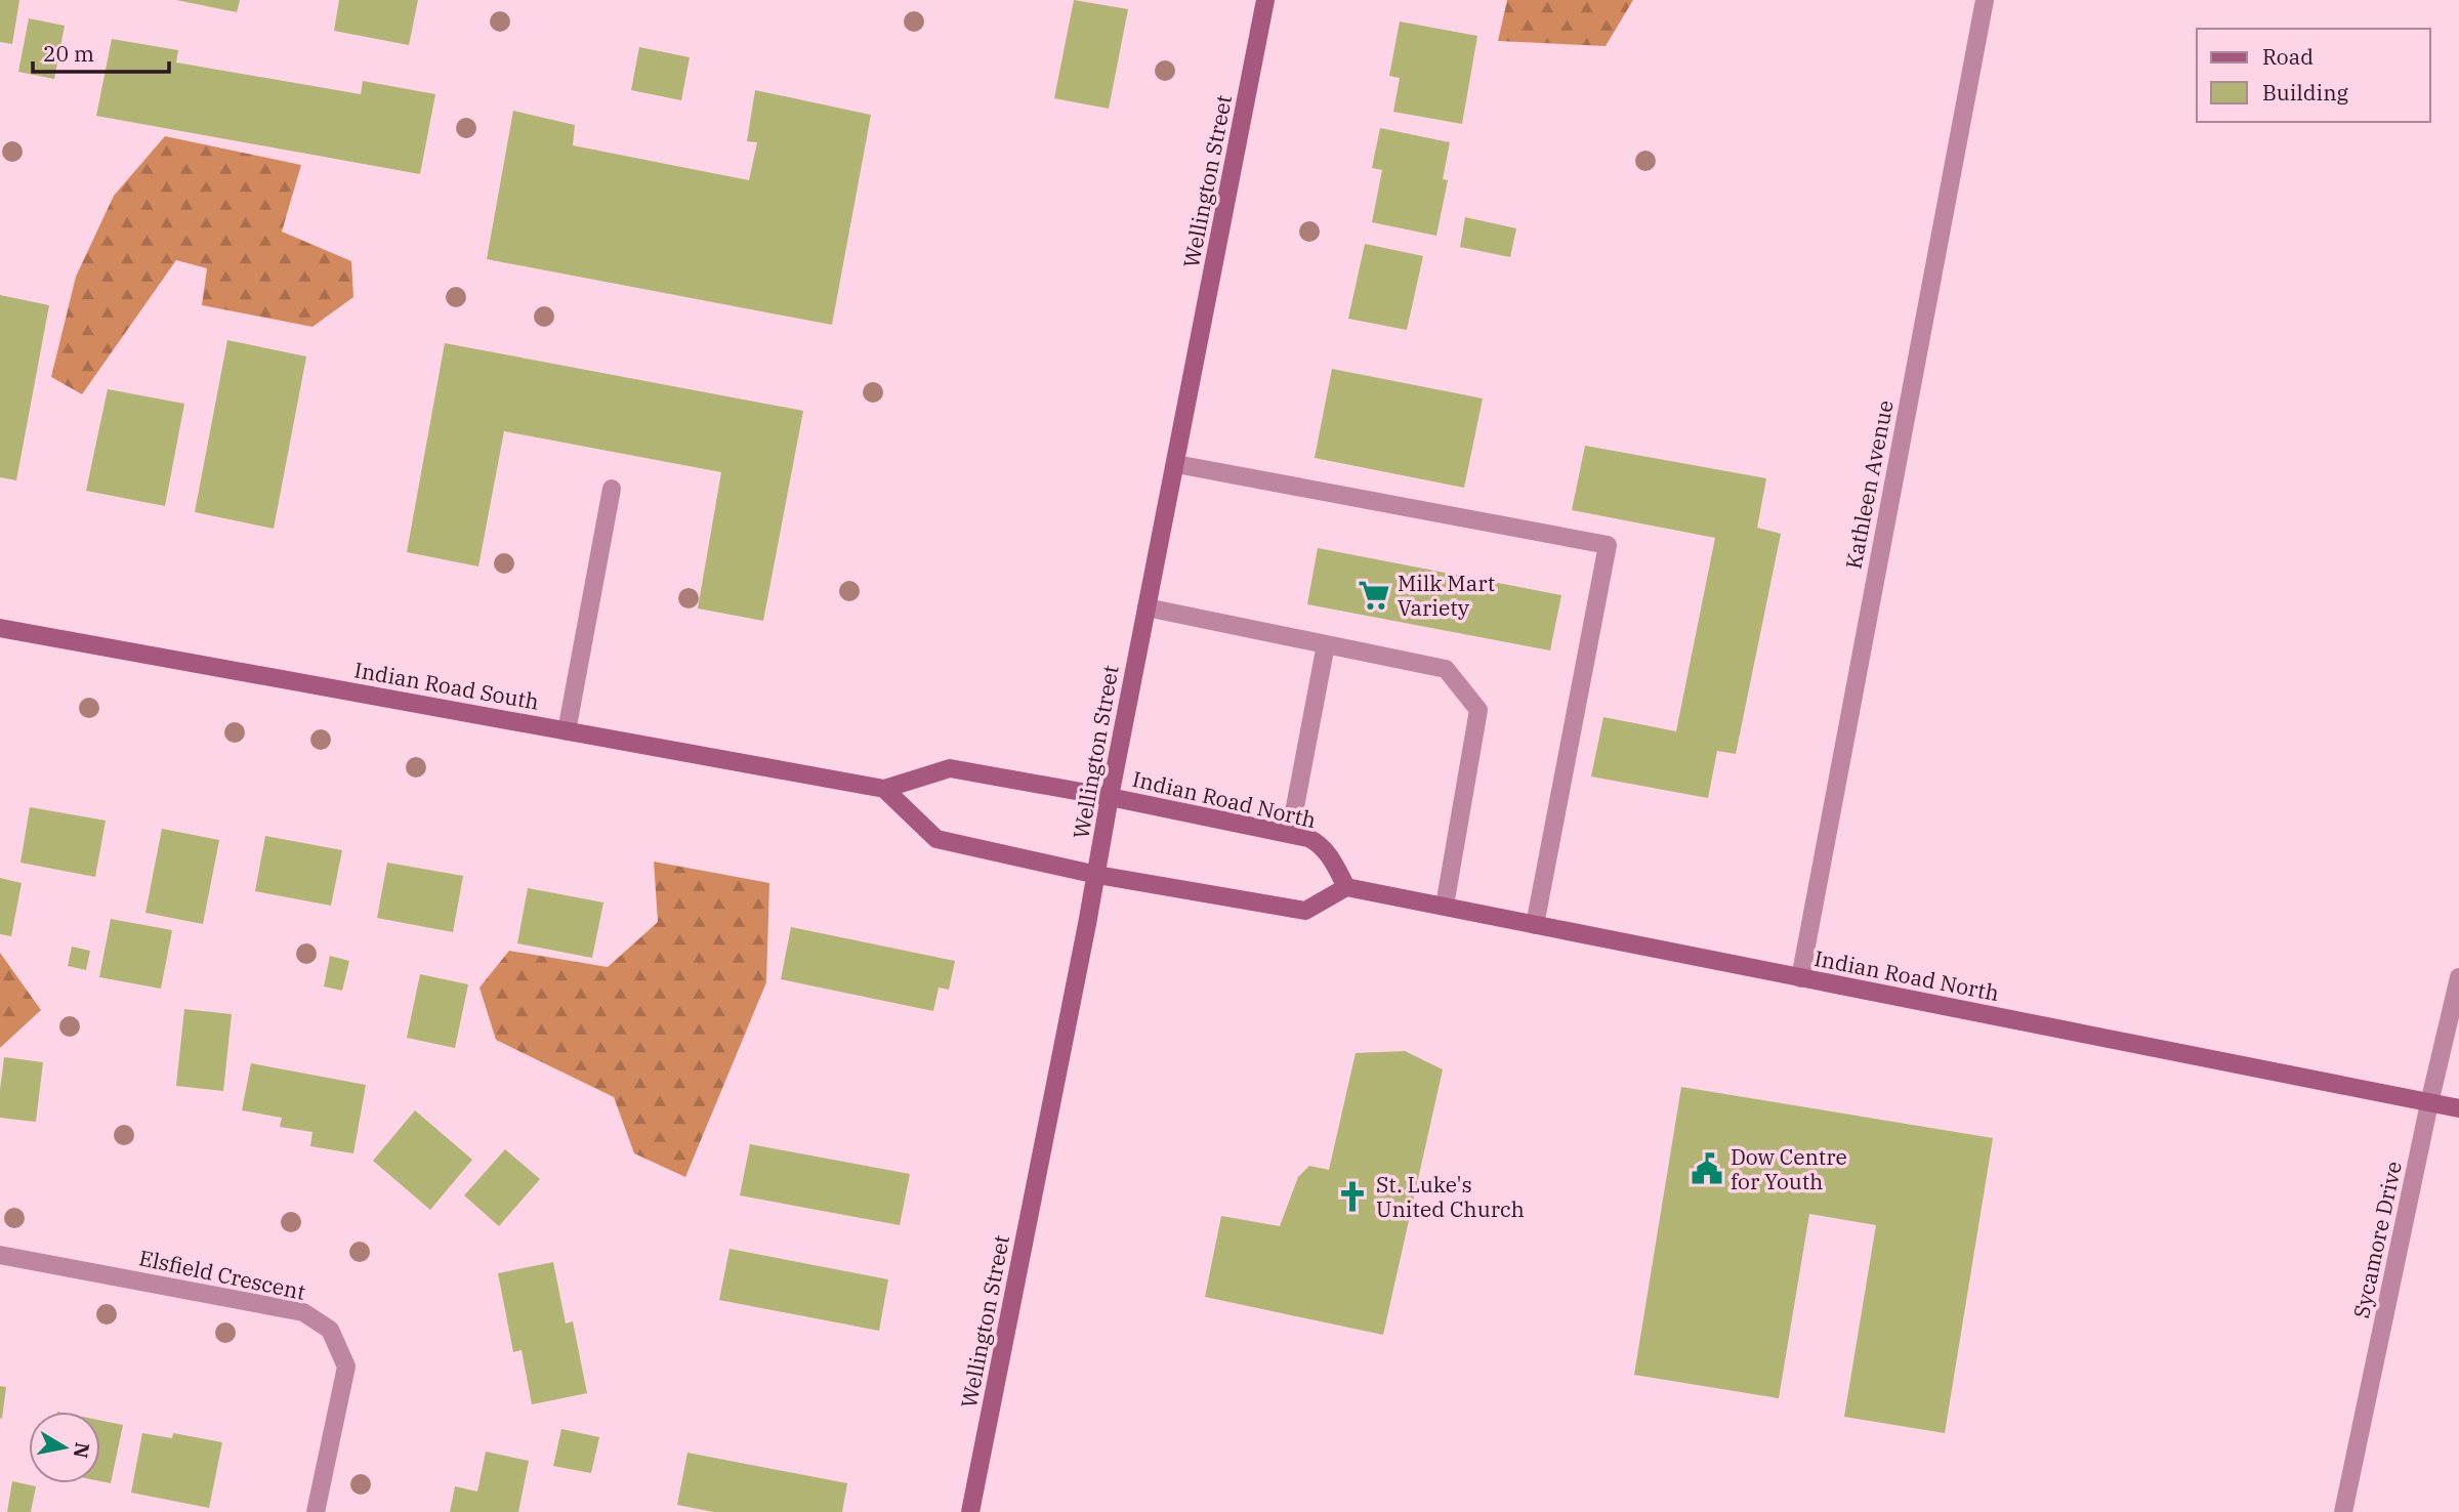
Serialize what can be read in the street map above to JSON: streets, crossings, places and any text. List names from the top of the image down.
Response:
{
  "streets": {
    "main road": ["Wellington Street", "Indian Road South", "Indian Road North"],
    "street": ["Kathleen Avenue", "Sycamore Drive", "Elsfield Crescent"]
  },
  "crossings": [
    ["Wellington Street", "Indian Road South"],
    ["Wellington Street", "Indian Road North"],
    ["Kathleen Avenue", "Indian Road North"],
    ["Indian Road South", "Indian Road North"],
    ["Indian Road North", "Sycamore Drive"]
  ],
  "places": {
    "supermarket": ["Milk Mart Variety"],
    "public building": ["Dow Centre for Youth"],
    "church": ["St. Luke's United Church"]
  },
  "legend": ["Road", "Building"],
  "scale_bar": "20 m",
  "north": "right"
}
